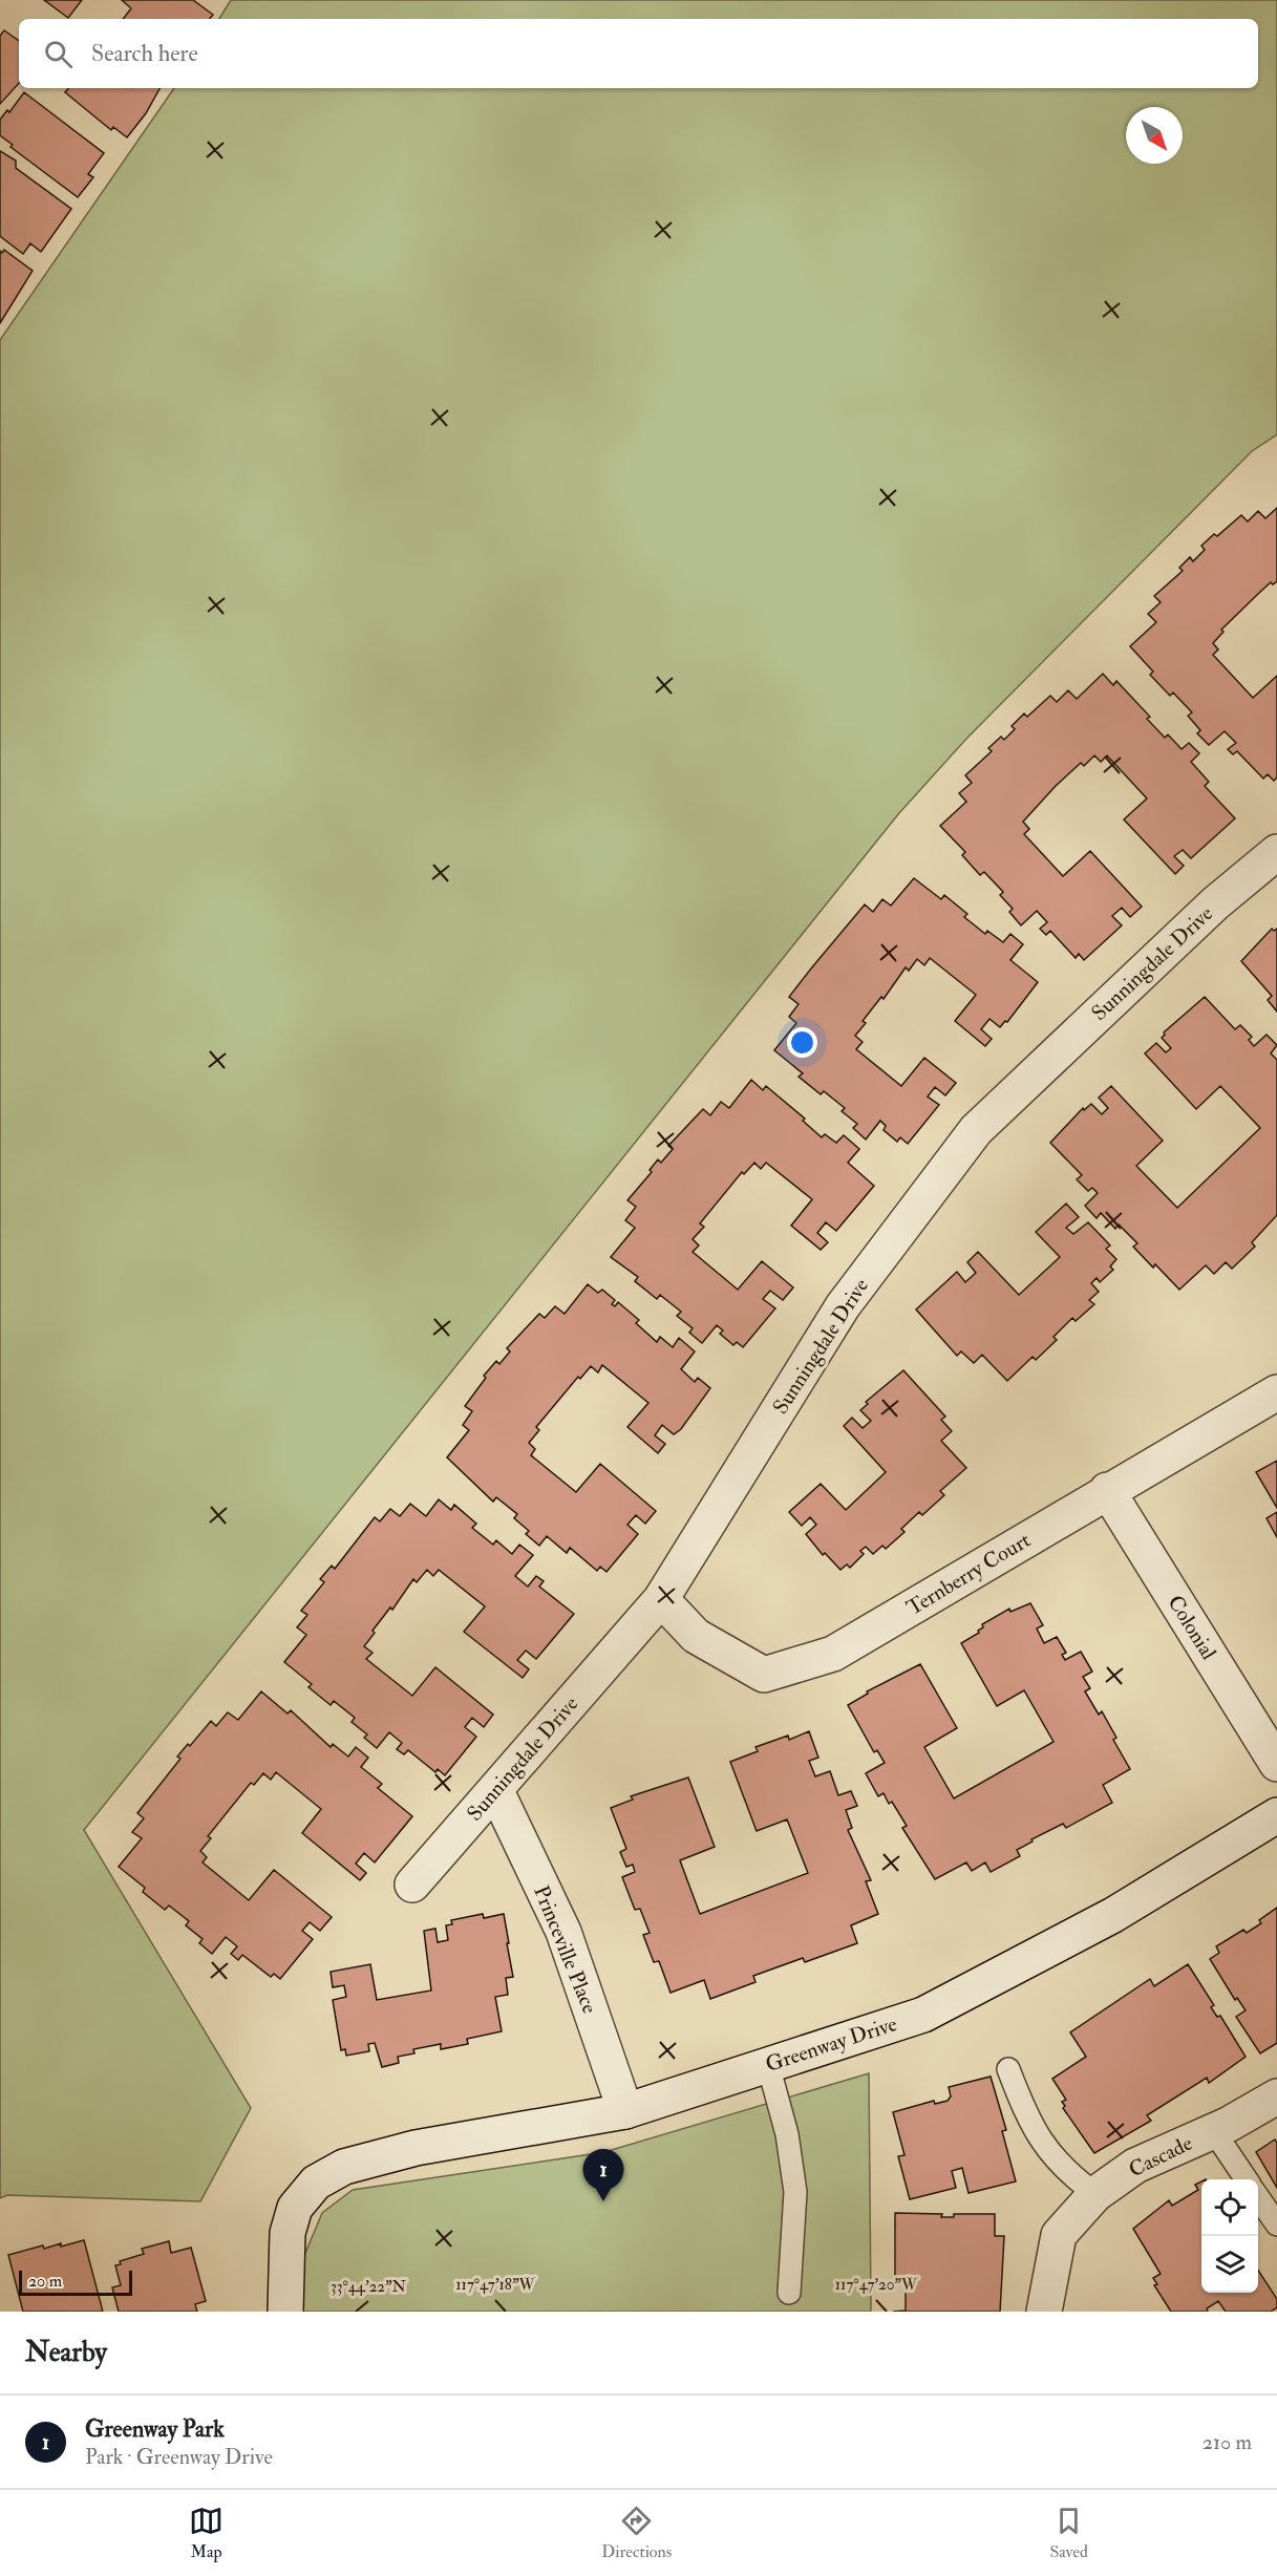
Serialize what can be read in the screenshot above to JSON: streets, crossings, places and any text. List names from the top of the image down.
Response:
{
  "streets": {
    "street": [
      "Sunningdale Drive",
      "Ternberry Court",
      "Colonial",
      "Princeville Place",
      "Greenway Drive",
      "Cascade"
    ]
  },
  "crossings": [
    ["Sunningdale Drive", "Ternberry Court"],
    ["Sunningdale Drive", "Princeville Place"],
    ["Ternberry Court", "Colonial"],
    ["Princeville Place", "Greenway Drive"]
  ],
  "scale_bar": "20 m",
  "north": "bottom right",
  "page": {
    "search": "Search here",
    "pins": "1",
    "scale": "20 m",
    "heading": "Nearby",
    "list": [
      {
        "mark": "1",
        "name": "Greenway Park",
        "note": "Park · Greenway Drive",
        "value": "210 m"
      }
    ],
    "nav": ["Map", "Directions", "Saved"]
  },
  "coordinates": ["117°47'18\"W", "117°47'20\"W", "33°44'22\"N"]
}
